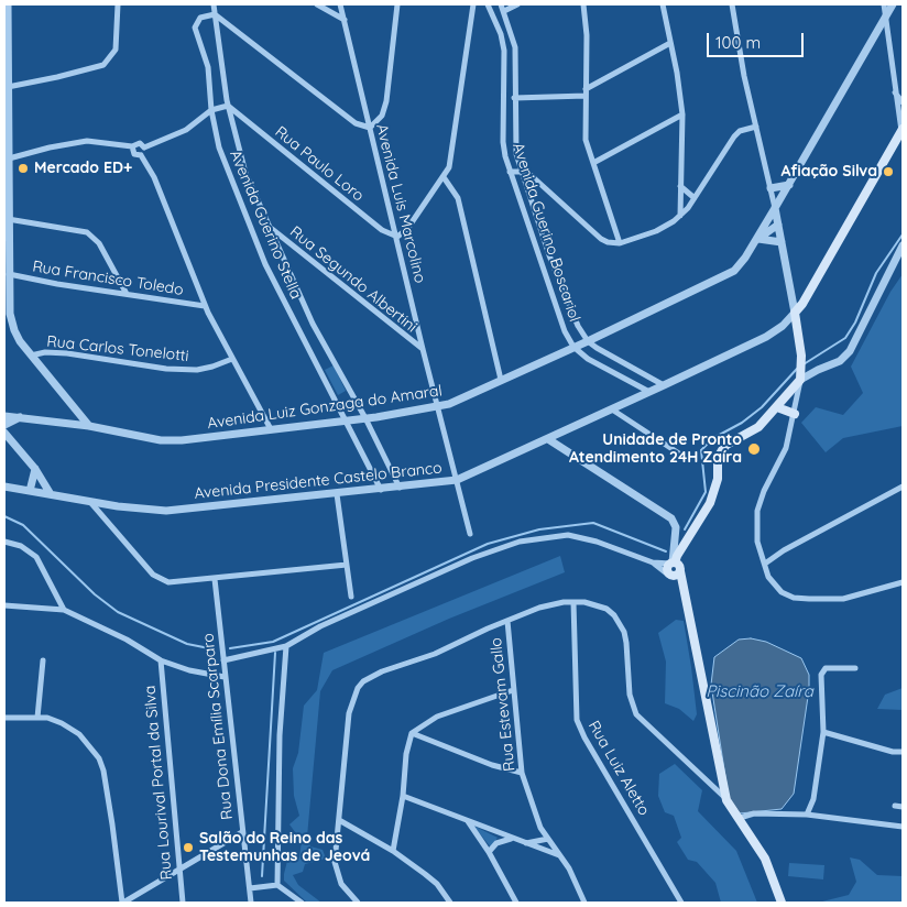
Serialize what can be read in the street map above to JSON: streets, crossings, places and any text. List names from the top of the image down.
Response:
{
  "streets": {
    "main road": ["Avenida Presidente Castelo Branco"],
    "street": [
      "Rua Paulo Loro",
      "Avenida Luis Marcolino",
      "Avenida Guerino Stella",
      "Avenida Guerino Boscariol",
      "Rua Francisco Toledo",
      "Rua Segundo Albertini",
      "Rua Carlos Tonelotti",
      "Avenida Luiz Gonzaga do Amaral",
      "Rua Estevam Gallo",
      "Rua Dona Emília Scarparo",
      "Rua Luiz Aletto",
      "Rua Lourival Portal da Silva"
    ]
  },
  "crossings": [
    ["Rua Paulo Loro", "Avenida Luis Marcolino"],
    ["Rua Paulo Loro", "Avenida Guerino Stella"],
    ["Avenida Luis Marcolino", "Rua Segundo Albertini"],
    ["Avenida Luis Marcolino", "Avenida Luiz Gonzaga do Amaral"],
    ["Avenida Luis Marcolino", "Avenida Presidente Castelo Branco"],
    ["Avenida Guerino Stella", "Rua Segundo Albertini"],
    ["Avenida Guerino Stella", "Avenida Luiz Gonzaga do Amaral"],
    ["Avenida Guerino Stella", "Avenida Presidente Castelo Branco"],
    ["Avenida Guerino Boscariol", "Avenida Luiz Gonzaga do Amaral"],
    ["Avenida Guerino Boscariol", "Avenida Presidente Castelo Branco"]
  ],
  "water": ["Piscinão Zaíra"],
  "places": [
    "Mercado ED+",
    "Afiação Silva",
    "Unidade de Pronto Atendimento 24H Zaíra",
    "Salão do Reino das Testemunhas de Jeová"
  ],
  "scale_bar": "100 m"
}
